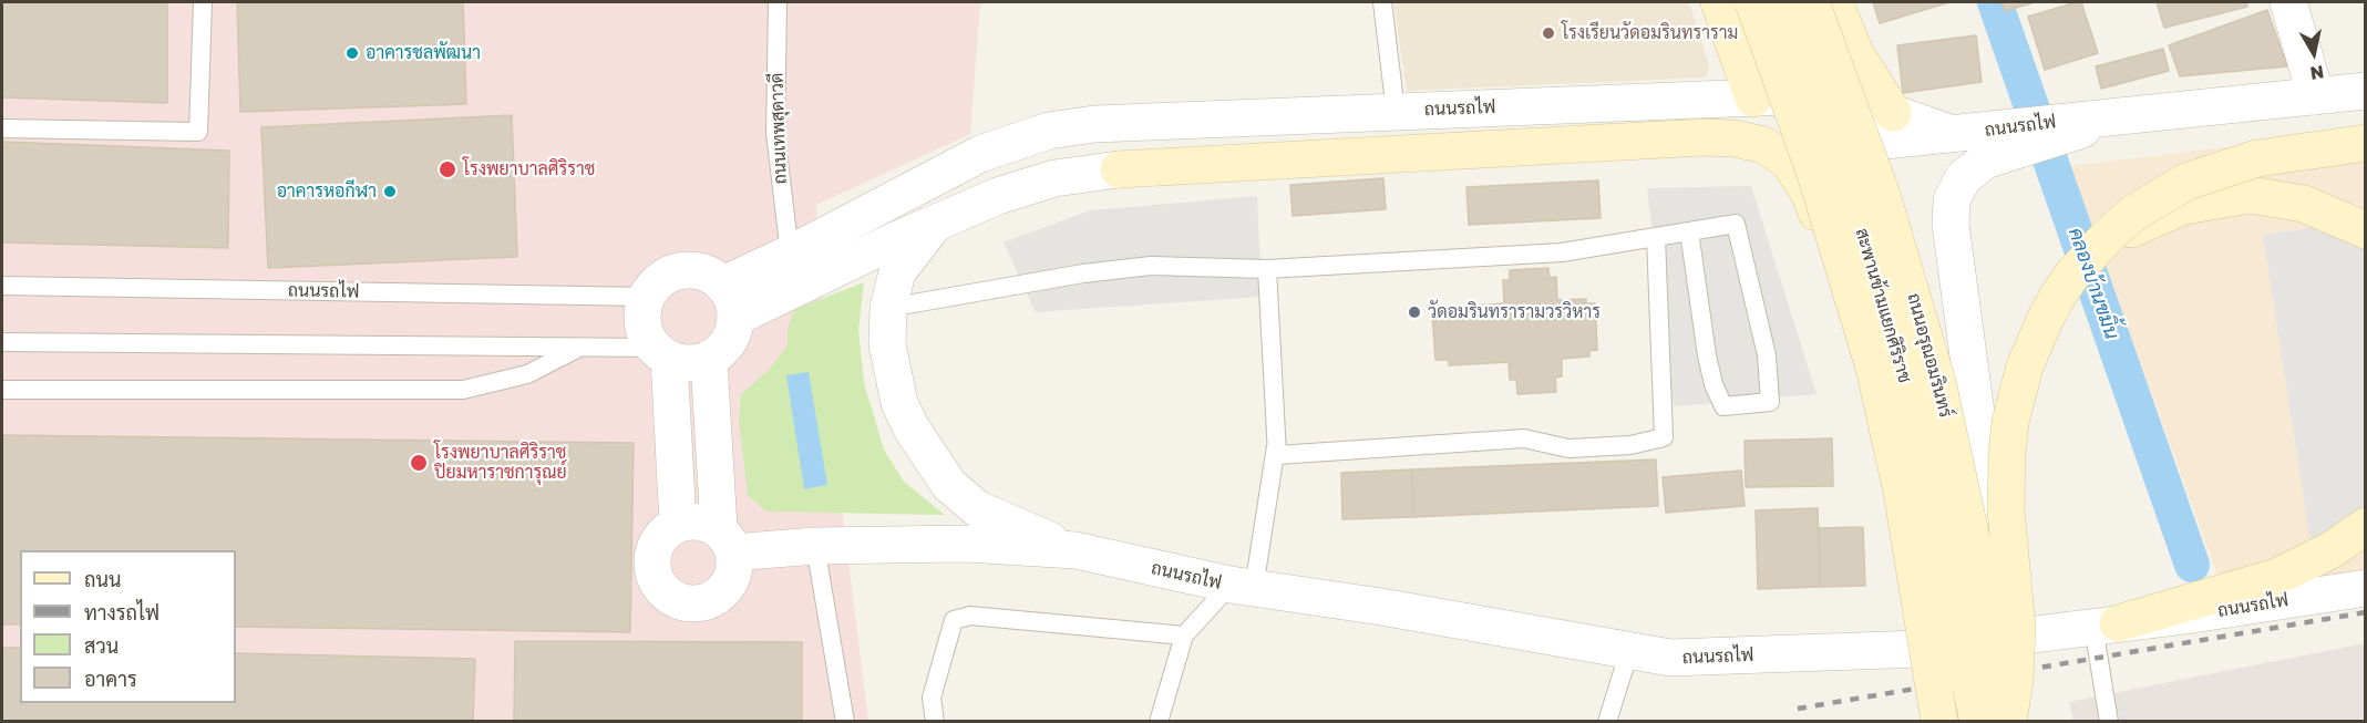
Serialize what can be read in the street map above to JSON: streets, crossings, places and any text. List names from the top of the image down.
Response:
{
  "streets": {
    "main road": ["สะพานข้ามแยกศิริราช", "ถนนอรุณอมรินทร์"],
    "street": ["ถนนรถไฟ"],
    "lane": ["ถนนเทพสุดาวดี"]
  },
  "crossings": [
    ["ถนนรถไฟ", "ถนนเทพสุดาวดี"]
  ],
  "water": ["คลองบ้านขมิ้น"],
  "places": [
    "โรงเรียนวัดอมรินทราราม",
    "อาคารชลพัฒนา",
    "โรงพยาบาลศิริราช",
    "อาคารหอกีฬา",
    "วัดอมรินทรารามวรวิหาร",
    "โรงพยาบาลศิริราช ปิยมหาราชการุณย์"
  ],
  "legend": [
    "ถนน",
    "ทางรถไฟ",
    "สวน",
    "อาคาร"
  ],
  "north": "bottom"
}
